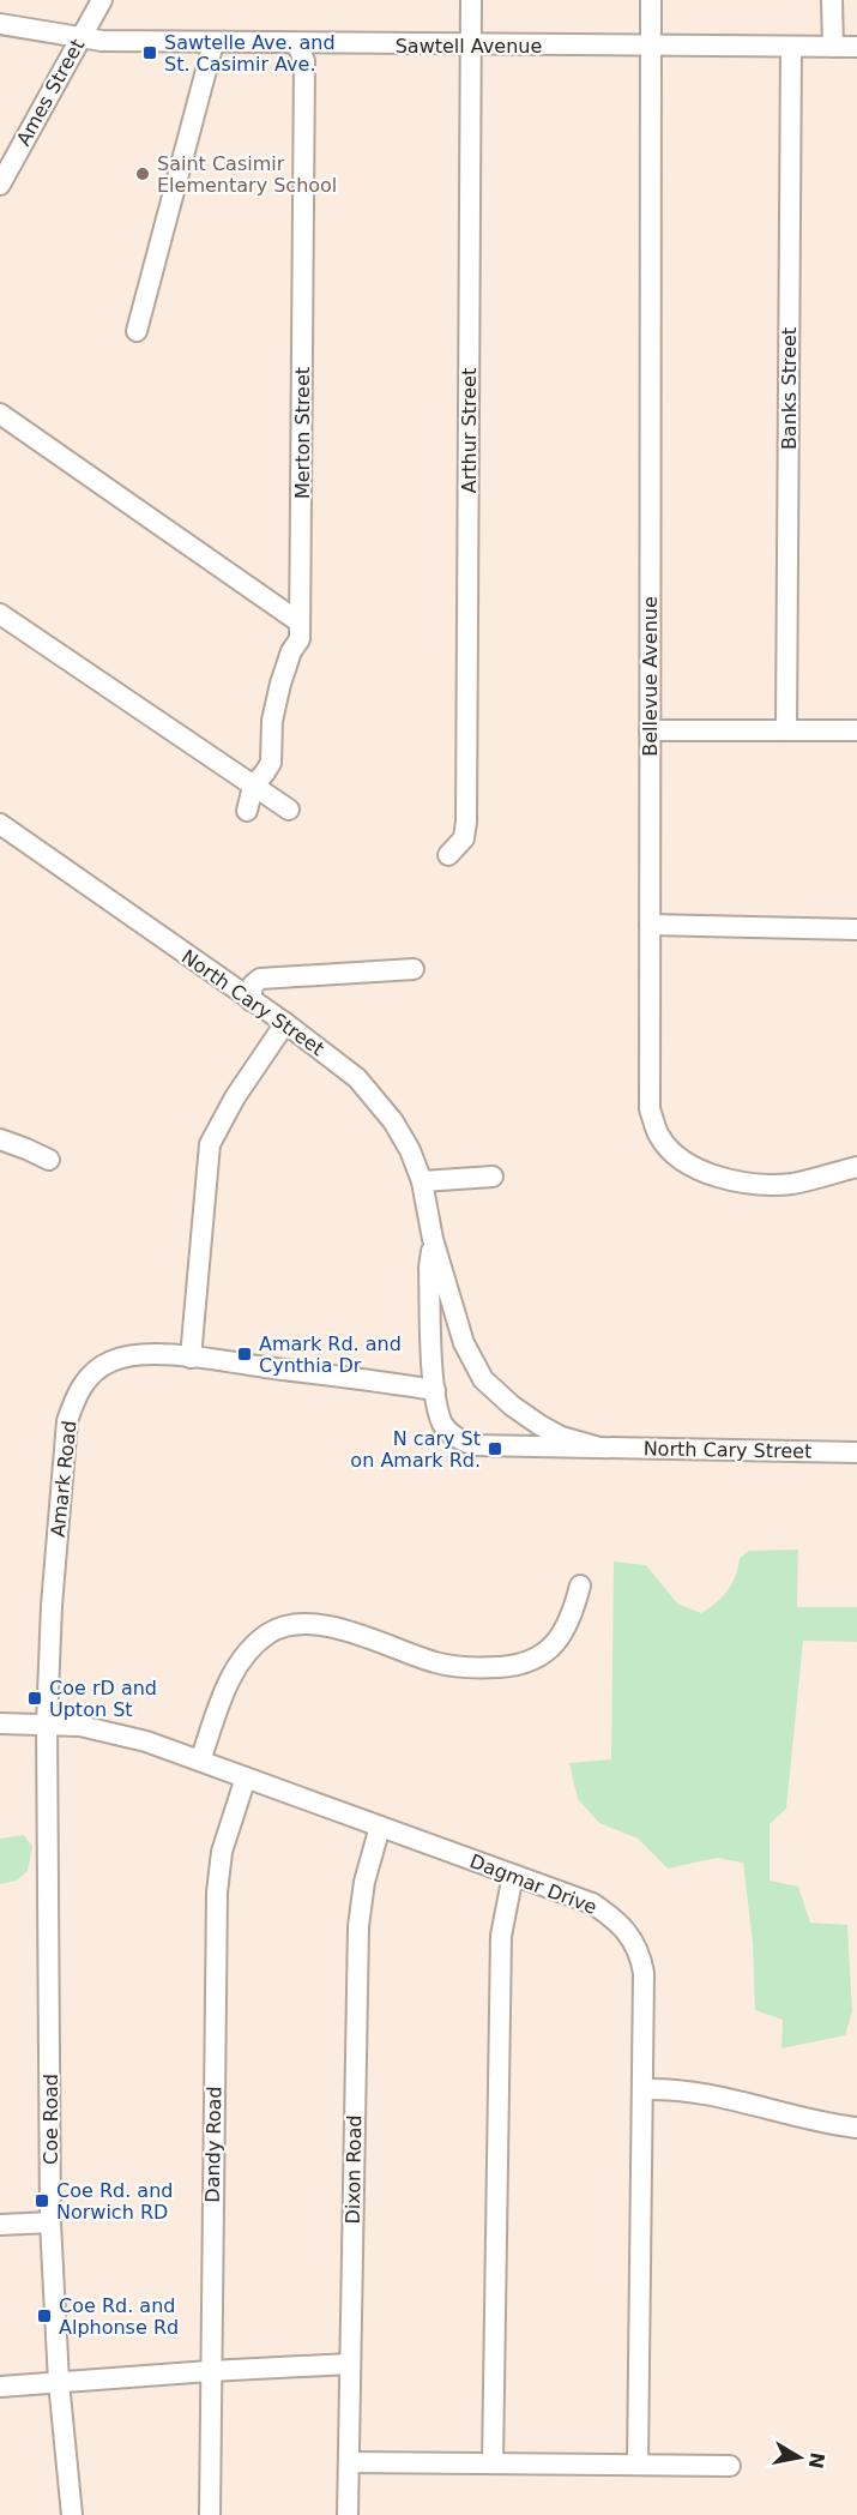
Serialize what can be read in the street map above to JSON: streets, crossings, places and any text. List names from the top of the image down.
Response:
{
  "streets": {
    "street": [
      "Sawtell Avenue",
      "Ames Street",
      "Banks Street",
      "Arthur Street",
      "Merton Street",
      "Bellevue Avenue",
      "North Cary Street",
      "Amark Road",
      "Dagmar Drive",
      "Coe Road",
      "Dandy Road",
      "Dixon Road"
    ]
  },
  "crossings": [
    ["Sawtell Avenue", "Ames Street"],
    ["Sawtell Avenue", "Banks Street"],
    ["Sawtell Avenue", "Arthur Street"],
    ["Sawtell Avenue", "Merton Street"],
    ["Sawtell Avenue", "Bellevue Avenue"],
    ["North Cary Street", "Amark Road"],
    ["Amark Road", "Dagmar Drive"],
    ["Amark Road", "Coe Road"],
    ["Dagmar Drive", "Coe Road"],
    ["Dagmar Drive", "Dandy Road"],
    ["Dagmar Drive", "Dixon Road"]
  ],
  "places": {
    "transit": [
      "Sawtelle Ave. and St. Casimir Ave.",
      "Amark Rd. and Cynthia Dr",
      "N cary St on Amark Rd.",
      "Coe rD and Upton St",
      "Coe Rd. and Norwich RD",
      "Coe Rd. and Alphonse Rd"
    ],
    "other": ["Saint Casimir Elementary School"]
  },
  "north": "right"
}
